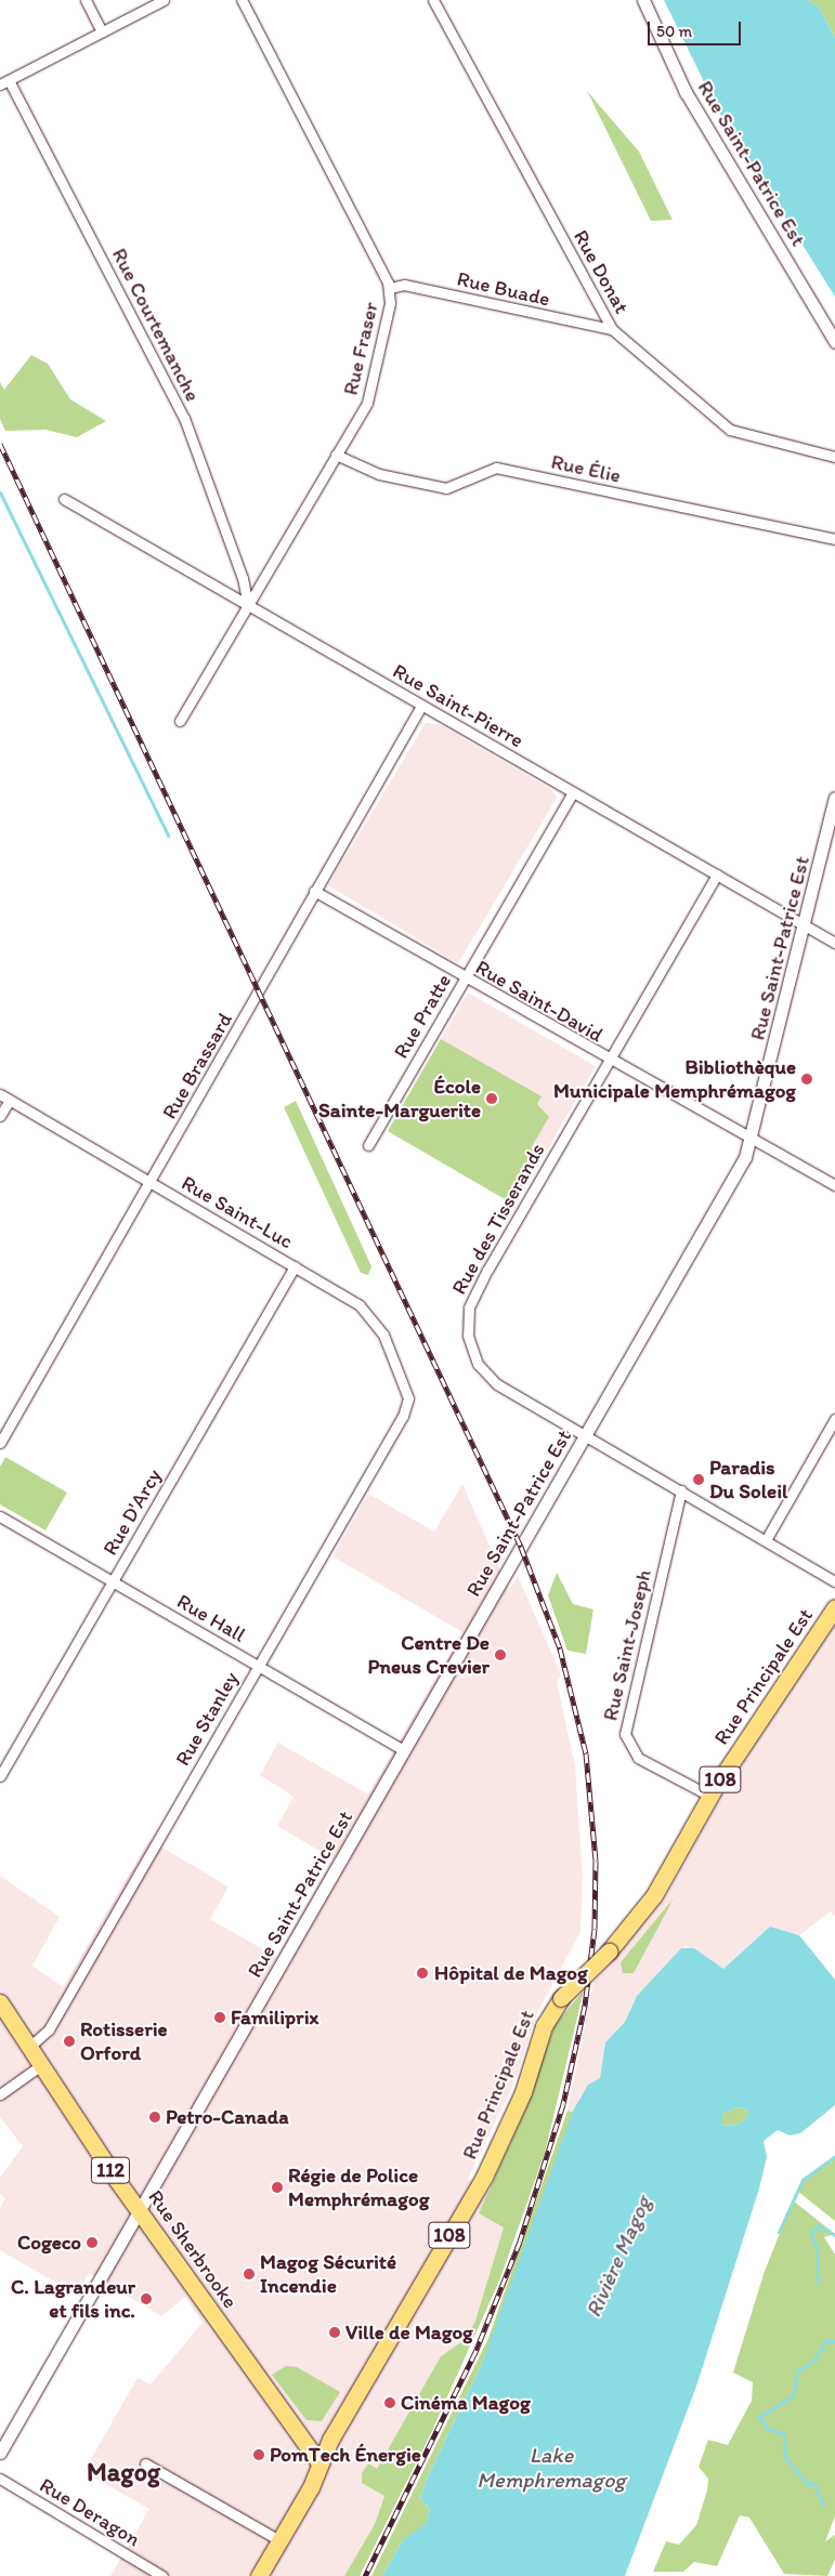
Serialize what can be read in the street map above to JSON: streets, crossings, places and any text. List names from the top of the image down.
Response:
{
  "streets": {
    "main road": [
      "Rue Principale Est",
      "108",
      "112",
      "Rue Sherbrooke"
    ],
    "street": [
      "Rue Saint-Patrice Est",
      "Rue Donat",
      "Rue Buade",
      "Rue Courtemanche",
      "Rue Fraser",
      "Rue Élie",
      "Rue Saint-Pierre",
      "Rue Saint-David",
      "Rue Pratte",
      "Rue Brassard",
      "Rue Saint-Luc",
      "Rue des Tisserands",
      "Rue D'Arcy",
      "Rue Hall",
      "Rue Saint-Joseph",
      "Rue Stanley",
      "Rue Deragon"
    ]
  },
  "crossings": [
    ["Rue Saint-Patrice Est", "Rue Saint-Pierre"],
    ["Rue Saint-Patrice Est", "Rue Saint-David"],
    ["Rue Saint-Patrice Est", "Rue des Tisserands"],
    ["Rue Saint-Patrice Est", "Rue Hall"],
    ["Rue Saint-Patrice Est", "Rue Sherbrooke"],
    ["Rue Donat", "Rue Buade"],
    ["Rue Buade", "Rue Fraser"],
    ["Rue Courtemanche", "Rue Fraser"],
    ["Rue Courtemanche", "Rue Saint-Pierre"],
    ["Rue Fraser", "Rue Élie"],
    ["Rue Fraser", "Rue Saint-Pierre"],
    ["Rue Saint-Pierre", "Rue Pratte"],
    ["Rue Saint-Pierre", "Rue Brassard"],
    ["Rue Saint-Pierre", "Rue des Tisserands"],
    ["Rue Saint-David", "Rue Pratte"],
    ["Rue Saint-David", "Rue Brassard"],
    ["Rue Saint-David", "Rue des Tisserands"],
    ["Rue Brassard", "Rue Saint-Luc"],
    ["Rue Saint-Luc", "Rue D'Arcy"],
    ["Rue Saint-Luc", "Rue Stanley"],
    ["Rue des Tisserands", "Rue Saint-Joseph"],
    ["Rue D'Arcy", "Rue Hall"],
    ["Rue Hall", "Rue Stanley"],
    ["Rue Saint-Joseph", "Rue Principale Est"],
    ["Rue Principale Est", "Rue Sherbrooke"],
    ["Rue Stanley", "Rue Sherbrooke"]
  ],
  "districts": ["Magog"],
  "water": ["Rivière Magog", "Lake Memphremagog"],
  "places": [
    "Bibliothèque Municipale Memphrémagog",
    "École Sainte-Marguerite",
    "Paradis Du Soleil",
    "Centre De Pneus Crevier",
    "Hôpital de Magog",
    "Familiprix",
    "Rotisserie Orford",
    "Petro-Canada",
    "Régie de Police Memphrémagog",
    "Cogeco",
    "Magog Sécurité Incendie",
    "C. Lagrandeur et fils inc.",
    "Ville de Magog",
    "Cinéma Magog",
    "PomTech Énergie"
  ],
  "scale_bar": "50 m"
}
